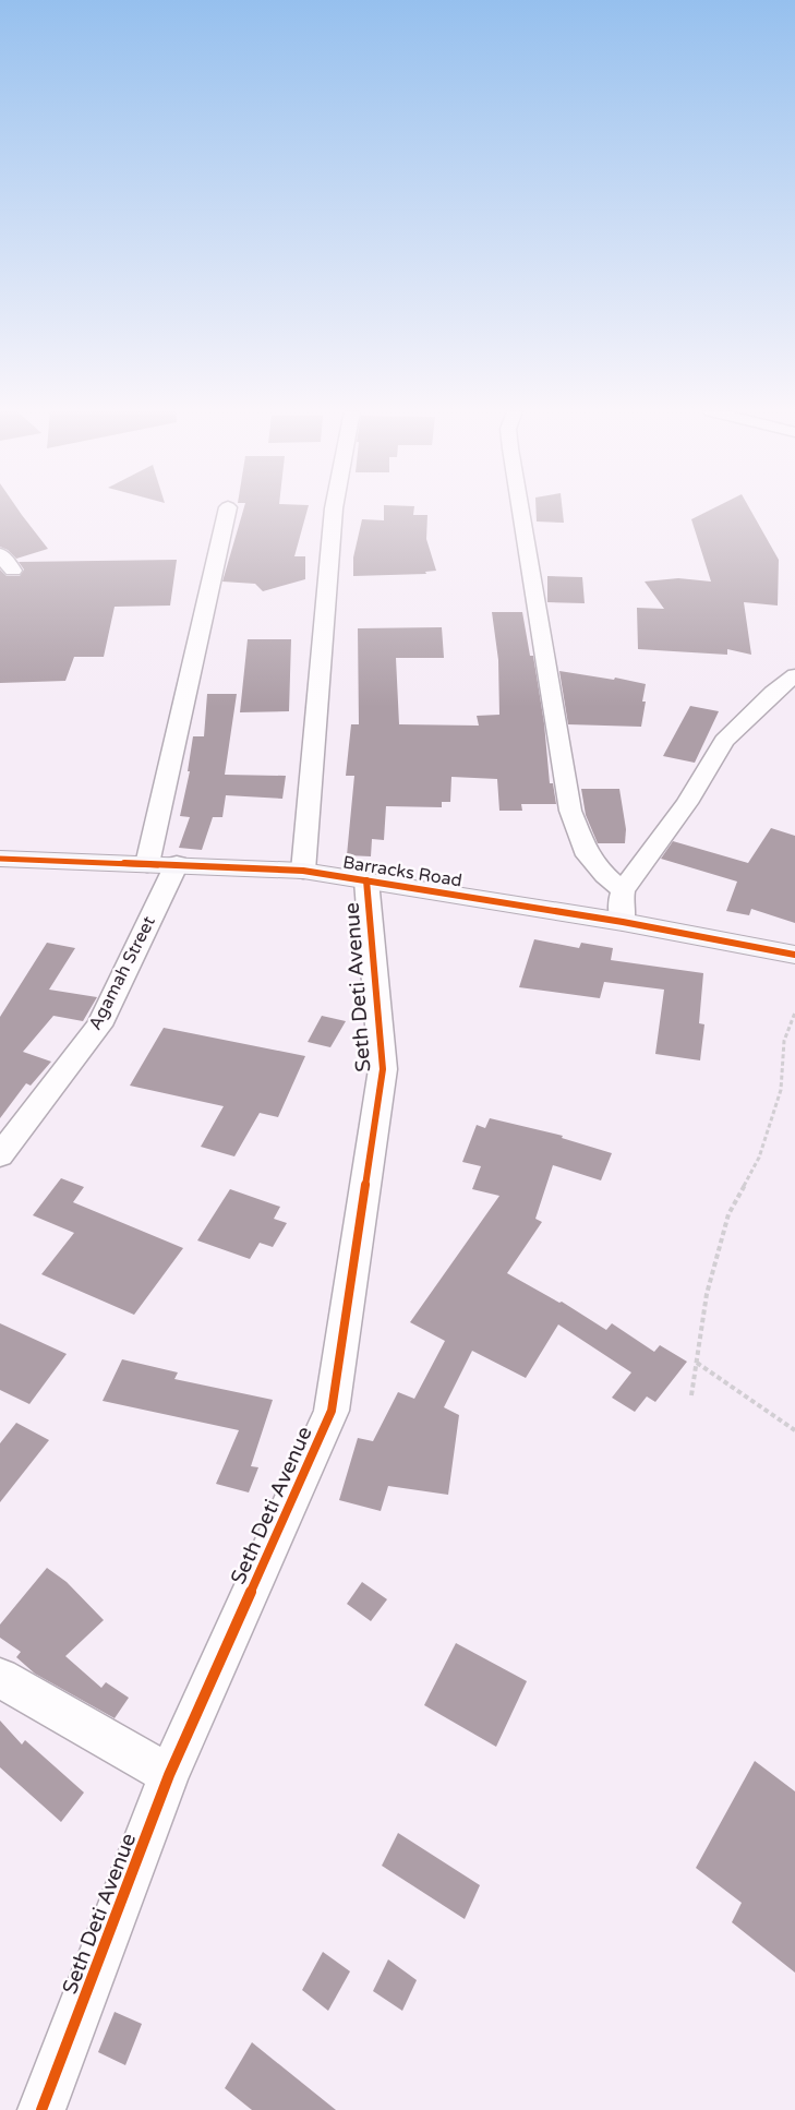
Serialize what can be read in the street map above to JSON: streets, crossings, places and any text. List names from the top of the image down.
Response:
{
  "streets": {
    "street": ["Barracks Road", "Agamah Street", "Seth Deti Avenue"]
  },
  "crossings": [
    ["Barracks Road", "Agamah Street"],
    ["Barracks Road", "Seth Deti Avenue"]
  ]
}
